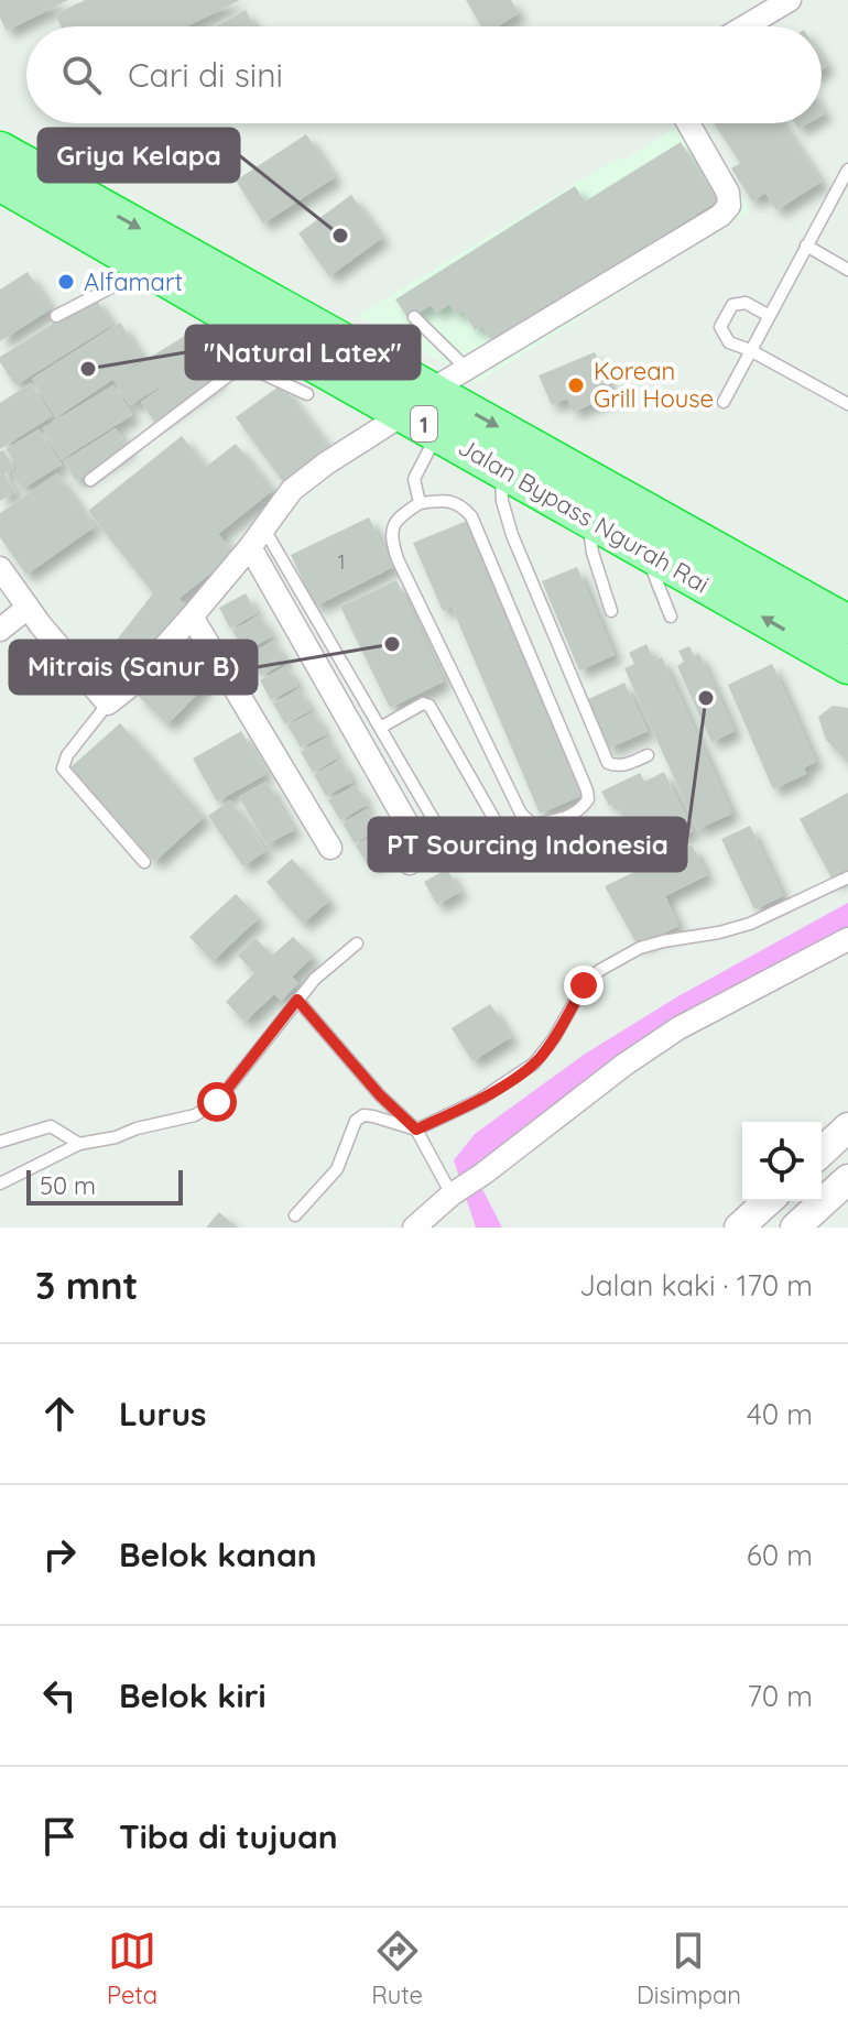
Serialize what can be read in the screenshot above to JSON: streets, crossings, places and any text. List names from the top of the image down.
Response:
{
  "streets": {
    "highway": ["1", "Jalan Bypass Ngurah Rai"]
  },
  "places": [
    "Griya Kelapa",
    "Alfamart",
    "\"Natural Latex\"",
    "Korean Grill House",
    "Mitrais (Sanur B)",
    "PT Sourcing Indonesia"
  ],
  "house_numbers": ["1"],
  "scale_bar": "50 m",
  "page": {
    "search": "Cari di sini",
    "scale": "50 m",
    "heading": ["3 mnt", "Jalan kaki · 170 m"],
    "list": [
      ["Lurus", "40 m"],
      ["Belok kanan", "60 m"],
      ["Belok kiri", "70 m"],
      "Tiba di tujuan"
    ],
    "nav": ["Peta", "Rute", "Disimpan"]
  }
}
